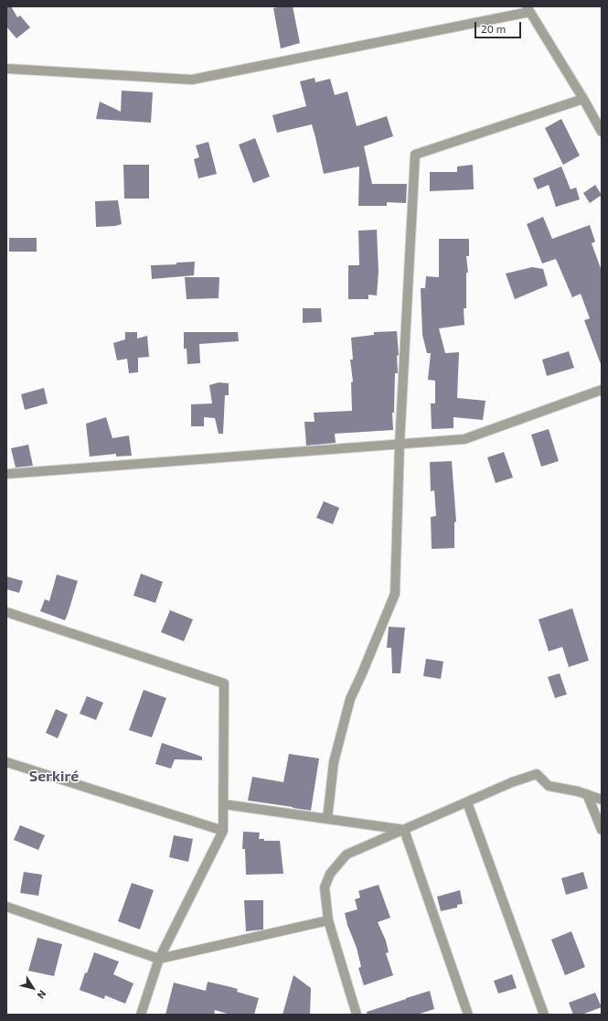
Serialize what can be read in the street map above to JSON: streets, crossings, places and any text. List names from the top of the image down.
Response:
{
  "districts": ["Serkiré"],
  "scale_bar": "20 m",
  "north": "bottom right"
}
